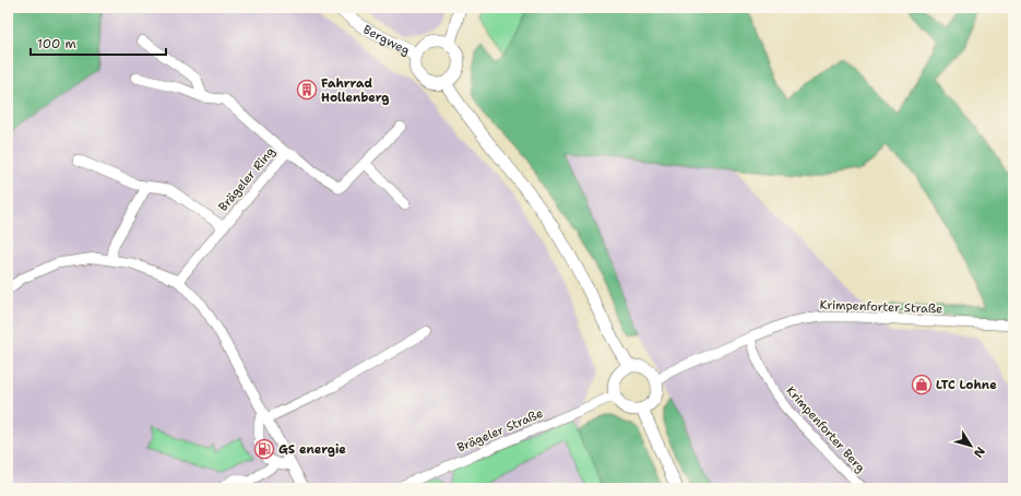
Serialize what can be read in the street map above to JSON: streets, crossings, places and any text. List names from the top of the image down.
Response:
{
  "streets": {
    "main road": ["Bergweg"],
    "street": [
      "Brägeler Ring",
      "Krimpenforter Straße",
      "Krimpenforter Berg",
      "Brägeler Straße"
    ]
  },
  "crossings": [
    ["Krimpenforter Straße", "Krimpenforter Berg"],
    ["Krimpenforter Straße", "Brägeler Straße"]
  ],
  "places": {
    "building": ["Fahrrad Hollenberg"],
    "shop": ["LTC Lohne"],
    "fuel station": ["GS energie"]
  },
  "scale_bar": "100 m",
  "north": "bottom right"
}
